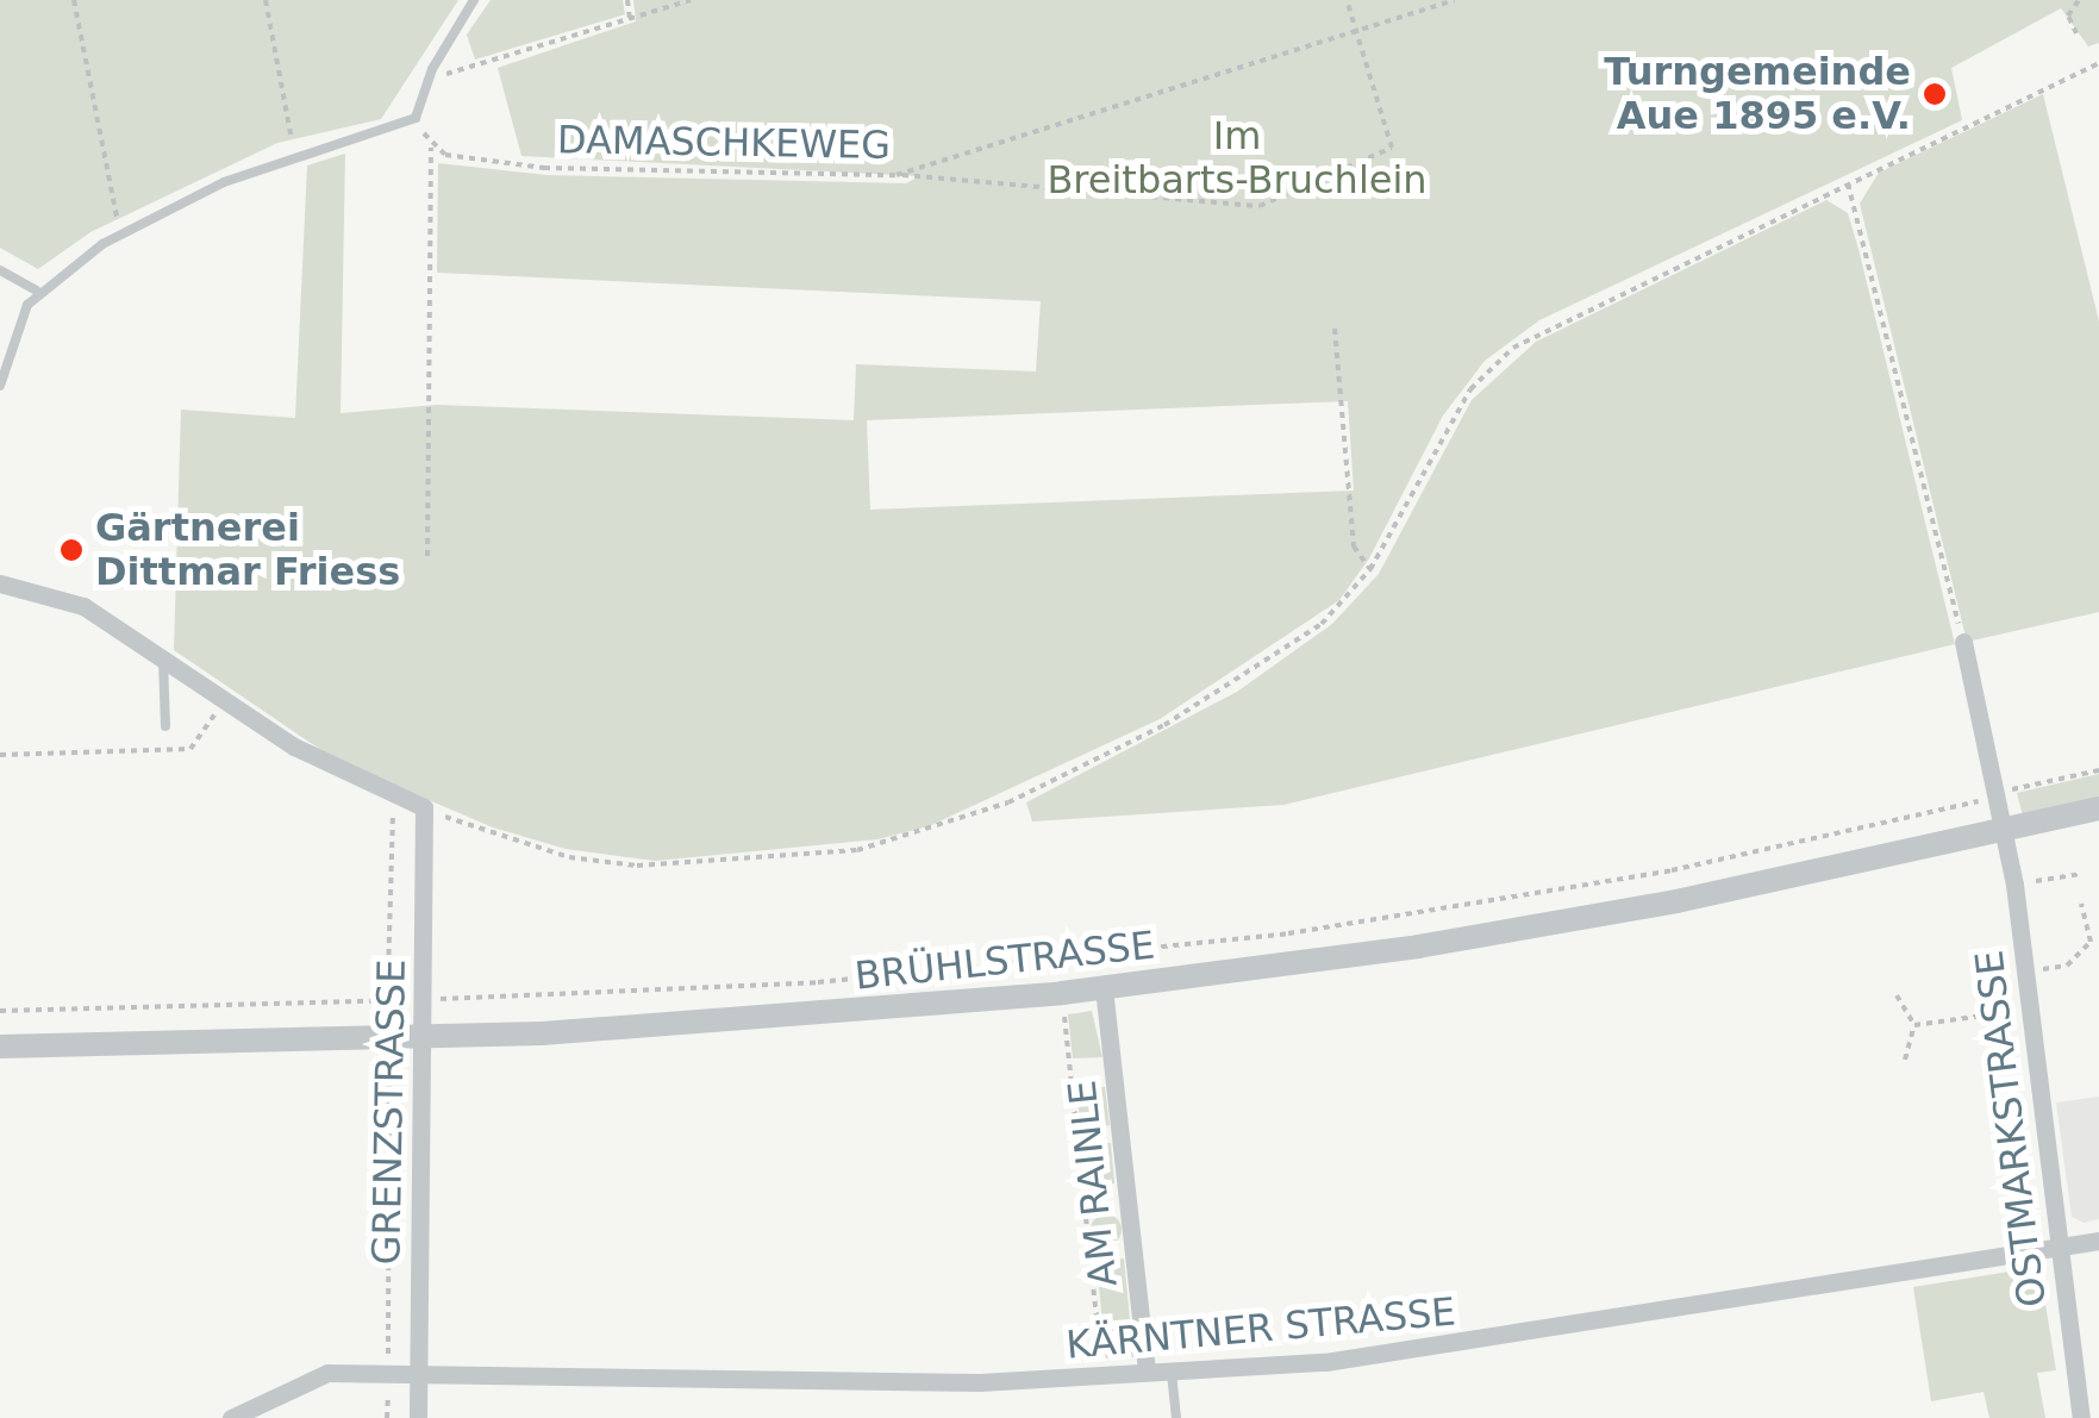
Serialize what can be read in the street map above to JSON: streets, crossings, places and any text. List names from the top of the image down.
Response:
{
  "streets": {
    "street": [
      "BRÜHLSTRASSE",
      "GRENZSTRASSE",
      "OSTMARKSTRASSE",
      "AM RAINLE",
      "KÄRNTNER STRASSE"
    ],
    "path": ["DAMASCHKEWEG"]
  },
  "crossings": [
    ["BRÜHLSTRASSE", "GRENZSTRASSE"],
    ["BRÜHLSTRASSE", "OSTMARKSTRASSE"],
    ["BRÜHLSTRASSE", "AM RAINLE"],
    ["GRENZSTRASSE", "KÄRNTNER STRASSE"],
    ["OSTMARKSTRASSE", "KÄRNTNER STRASSE"],
    ["AM RAINLE", "KÄRNTNER STRASSE"]
  ],
  "parks": ["Im Breitbarts-Bruchlein"],
  "places": ["Turngemeinde Aue 1895 e.V.", "Gärtnerei Dittmar Friess"]
}
